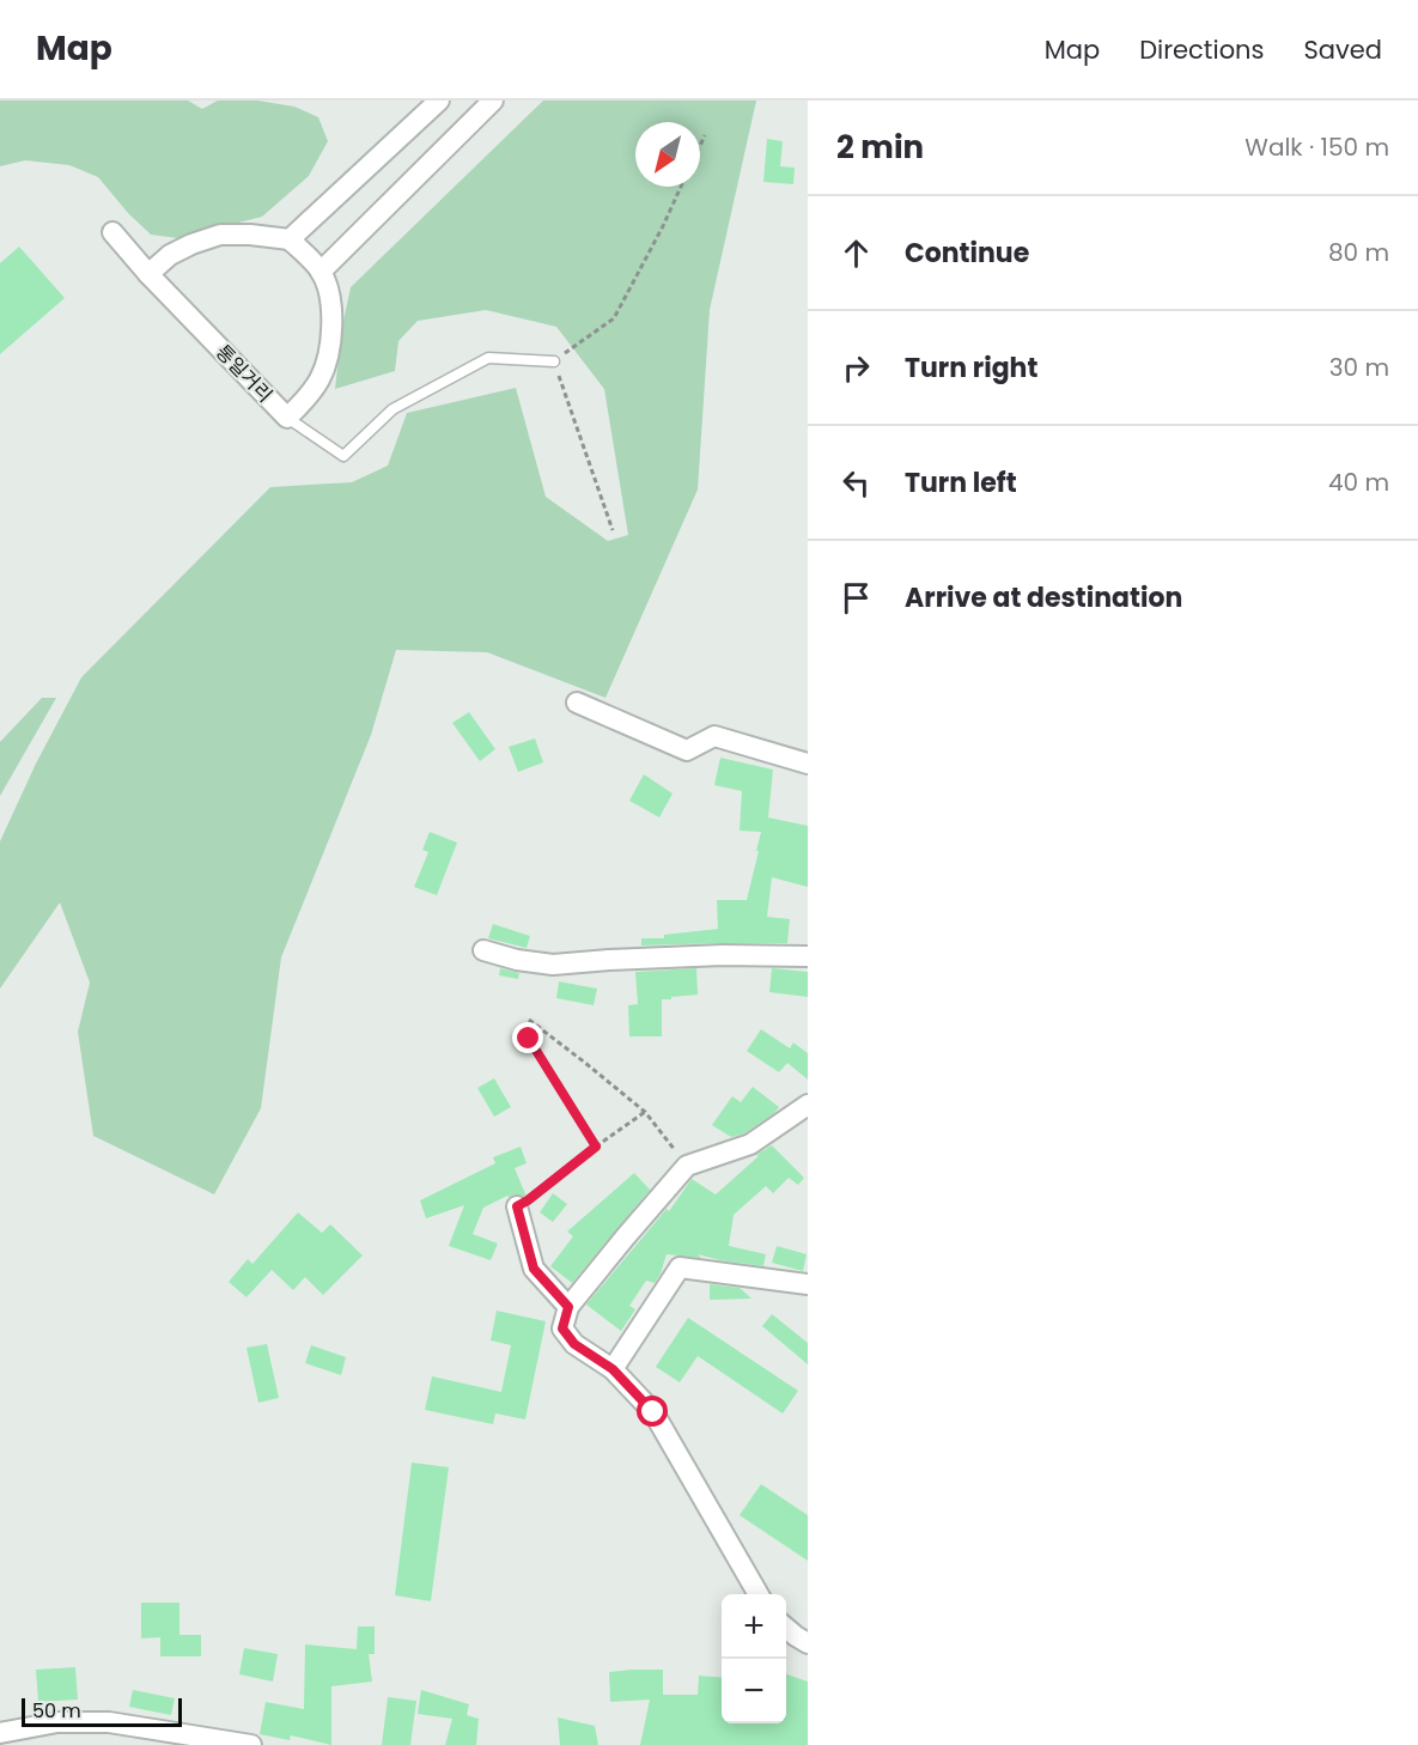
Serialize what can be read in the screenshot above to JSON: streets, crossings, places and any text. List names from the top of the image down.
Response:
{
  "streets": {
    "street": ["통일거리"]
  },
  "scale_bar": "50 m",
  "north": "bottom left",
  "page": {
    "header": "Map",
    "nav": ["Map", "Directions", "Saved"],
    "heading": ["2 min", "Walk · 150 m"],
    "list": [
      ["Continue", "80 m"],
      ["Turn right", "30 m"],
      ["Turn left", "40 m"],
      "Arrive at destination"
    ],
    "map_buttons": ["+", "−"],
    "scale": "50 m"
  }
}
